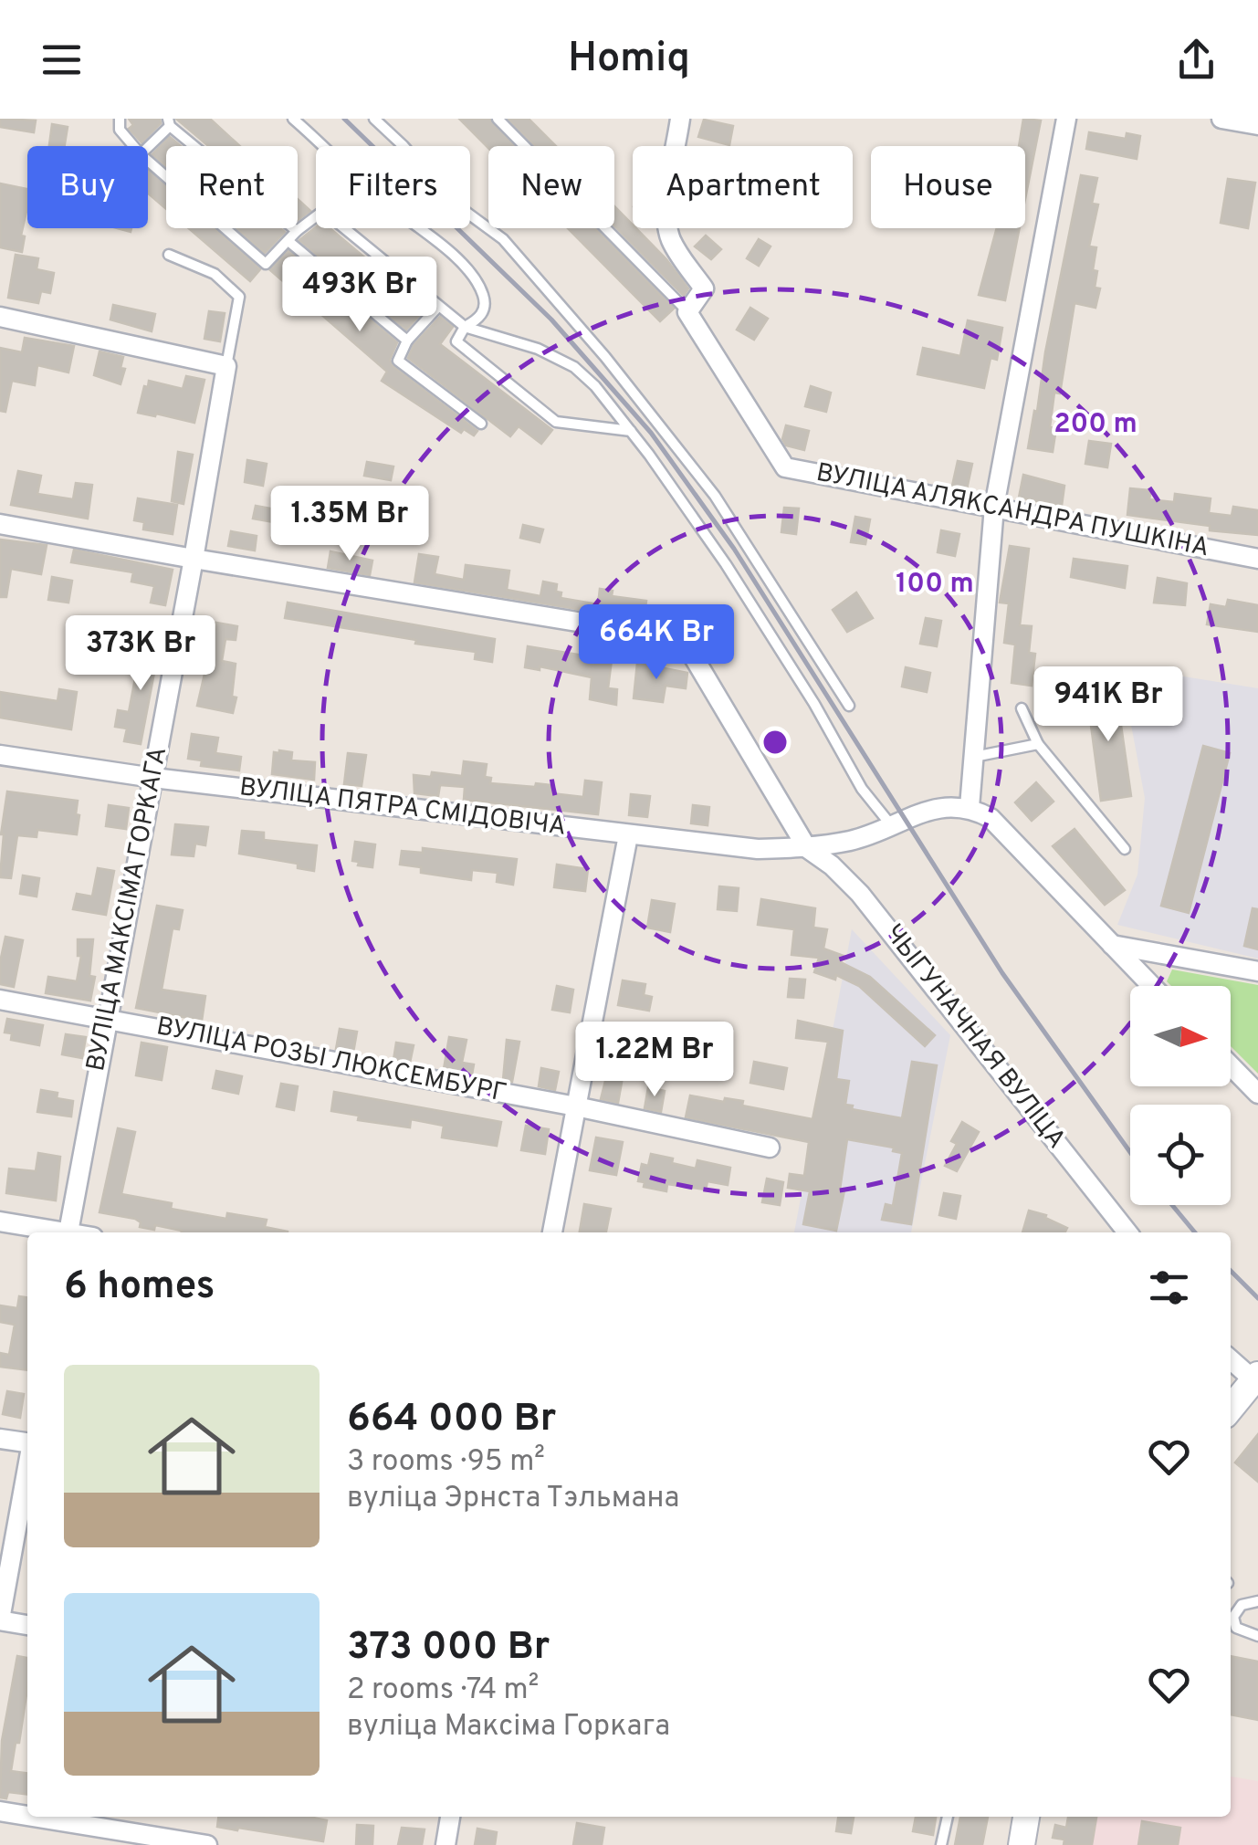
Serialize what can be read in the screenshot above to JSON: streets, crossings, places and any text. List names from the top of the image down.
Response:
{
  "streets": {
    "street": [
      "ВУЛІЦА АЛЯКСАНДРА ПУШКІНА",
      "ВУЛІЦА ПЯТРА СМІДОВІЧА",
      "ВУЛІЦА МАКСІМА ГОРКАГА",
      "ЧЫГУНАЧНАЯ ВУЛІЦА",
      "ВУЛІЦА РОЗЫ ЛЮКСЕМБУРГ"
    ]
  },
  "crossings": [
    ["ВУЛІЦА ПЯТРА СМІДОВІЧА", "ВУЛІЦА МАКСІМА ГОРКАГА"],
    ["ВУЛІЦА ПЯТРА СМІДОВІЧА", "ЧЫГУНАЧНАЯ ВУЛІЦА"],
    ["ВУЛІЦА МАКСІМА ГОРКАГА", "ВУЛІЦА РОЗЫ ЛЮКСЕМБУРГ"]
  ],
  "north": "right",
  "page": {
    "header": "Homiq",
    "chip": [
      "Buy",
      "Rent",
      "Filters",
      "New",
      "Apartment",
      "House"
    ],
    "price": [
      "493K Br",
      "1.35M Br",
      "664K Br",
      "373K Br",
      "941K Br",
      "1.22M Br"
    ],
    "heading": "6 homes",
    "list": [
      {
        "name": "664 000 Br",
        "note": "3 rooms · 95 m² · вуліца Эрнста Тэльмана"
      },
      {
        "name": "373 000 Br",
        "note": "2 rooms · 74 m² · вуліца Максіма Горкага"
      }
    ]
  },
  "rings": ["200 m", "100 m"]
}
